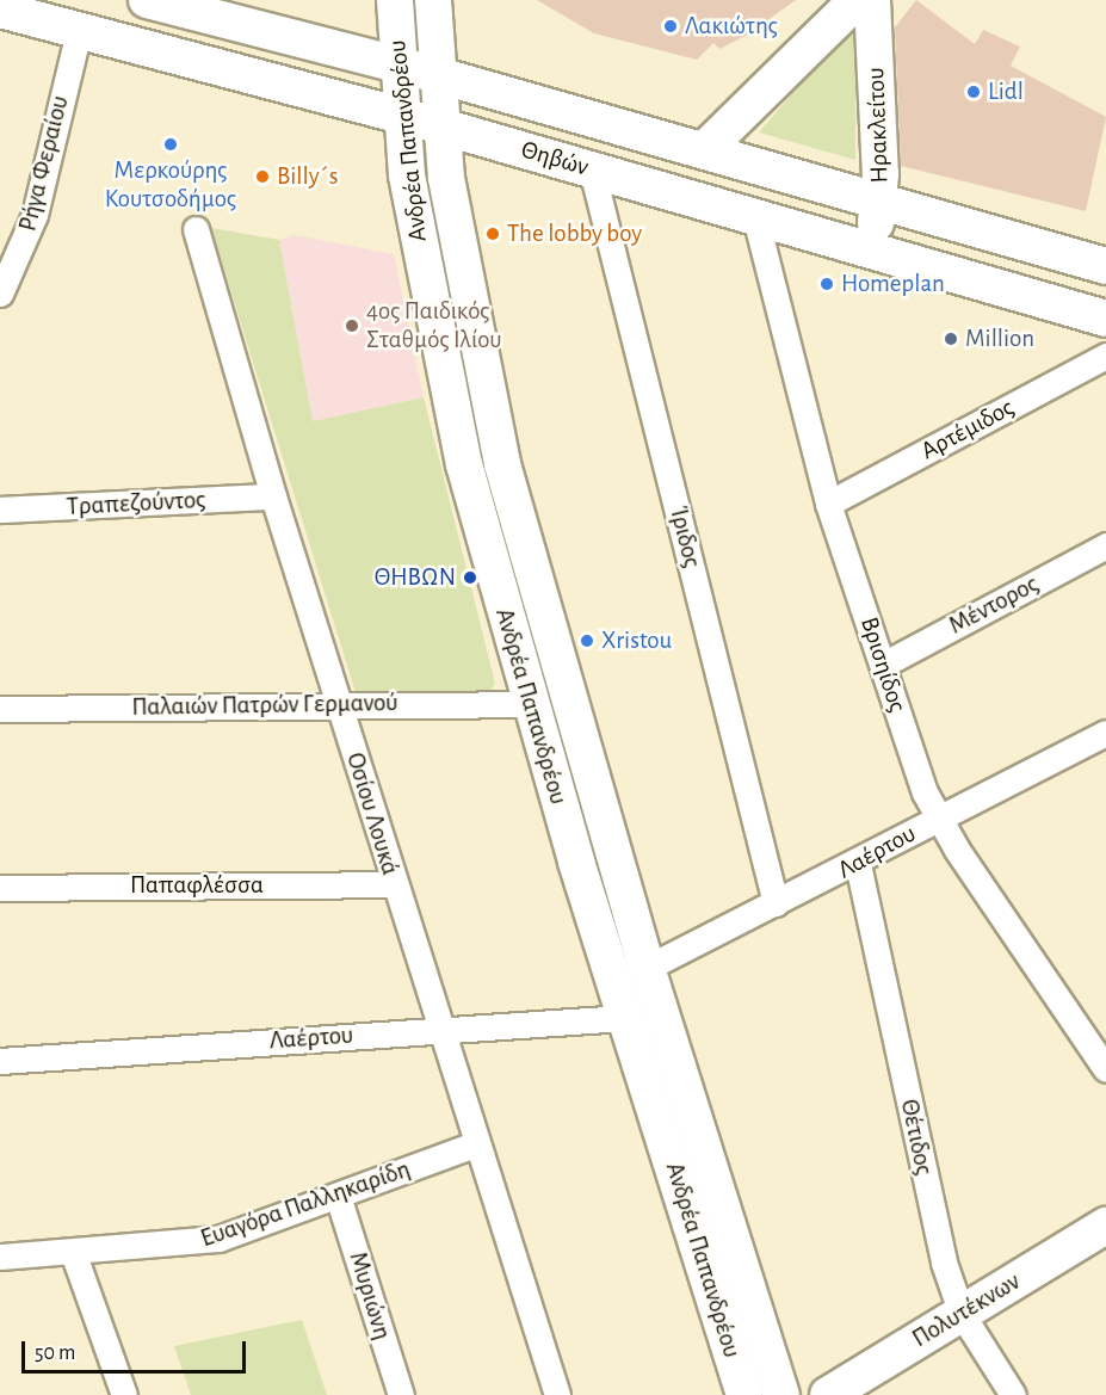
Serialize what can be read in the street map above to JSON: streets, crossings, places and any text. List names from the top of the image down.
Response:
{
  "streets": {
    "main road": [
      "Ηρακλείτου",
      "Ανδρέα Παπανδρέου",
      "Θηβών",
      "Πολυτέκνων"
    ],
    "street": [
      "Ρήγα Φεραίου",
      "Αρτέμιδος",
      "Τραπεζούντος",
      "Ίριδος",
      "Μέντορος",
      "Βρισηίδος",
      "Παλαιών Πατρών Γερμανού",
      "Οσίου Λουκά",
      "Λαέρτου",
      "Παπαφλέσσα",
      "Θέτιδος",
      "Ευαγόρα Παλληκαρίδη",
      "Μυριώνη"
    ]
  },
  "crossings": [
    ["Ηρακλείτου", "Θηβών"],
    ["Ανδρέα Παπανδρέου", "Θηβών"],
    ["Ανδρέα Παπανδρέου", "Παλαιών Πατρών Γερμανού"],
    ["Ανδρέα Παπανδρέου", "Λαέρτου"],
    ["Θηβών", "Ρήγα Φεραίου"],
    ["Θηβών", "Ίριδος"],
    ["Θηβών", "Βρισηίδος"],
    ["Αρτέμιδος", "Βρισηίδος"],
    ["Τραπεζούντος", "Οσίου Λουκά"],
    ["Ίριδος", "Λαέρτου"],
    ["Μέντορος", "Βρισηίδος"],
    ["Βρισηίδος", "Λαέρτου"],
    ["Παλαιών Πατρών Γερμανού", "Οσίου Λουκά"],
    ["Οσίου Λουκά", "Λαέρτου"],
    ["Οσίου Λουκά", "Παπαφλέσσα"],
    ["Οσίου Λουκά", "Ευαγόρα Παλληκαρίδη"],
    ["Λαέρτου", "Θέτιδος"],
    ["Θέτιδος", "Πολυτέκνων"],
    ["Ευαγόρα Παλληκαρίδη", "Μυριώνη"]
  ],
  "places": [
    "Λακιώτης",
    "Lidl",
    "Μερκούρης Κουτσοδήμος",
    "Billy´s",
    "The lobby boy",
    "Homeplan",
    "4ος Παιδικός Σταθμός Ιλίου",
    "Million",
    "ΘΗΒΩΝ",
    "Xristou"
  ],
  "scale_bar": "50 m"
}
